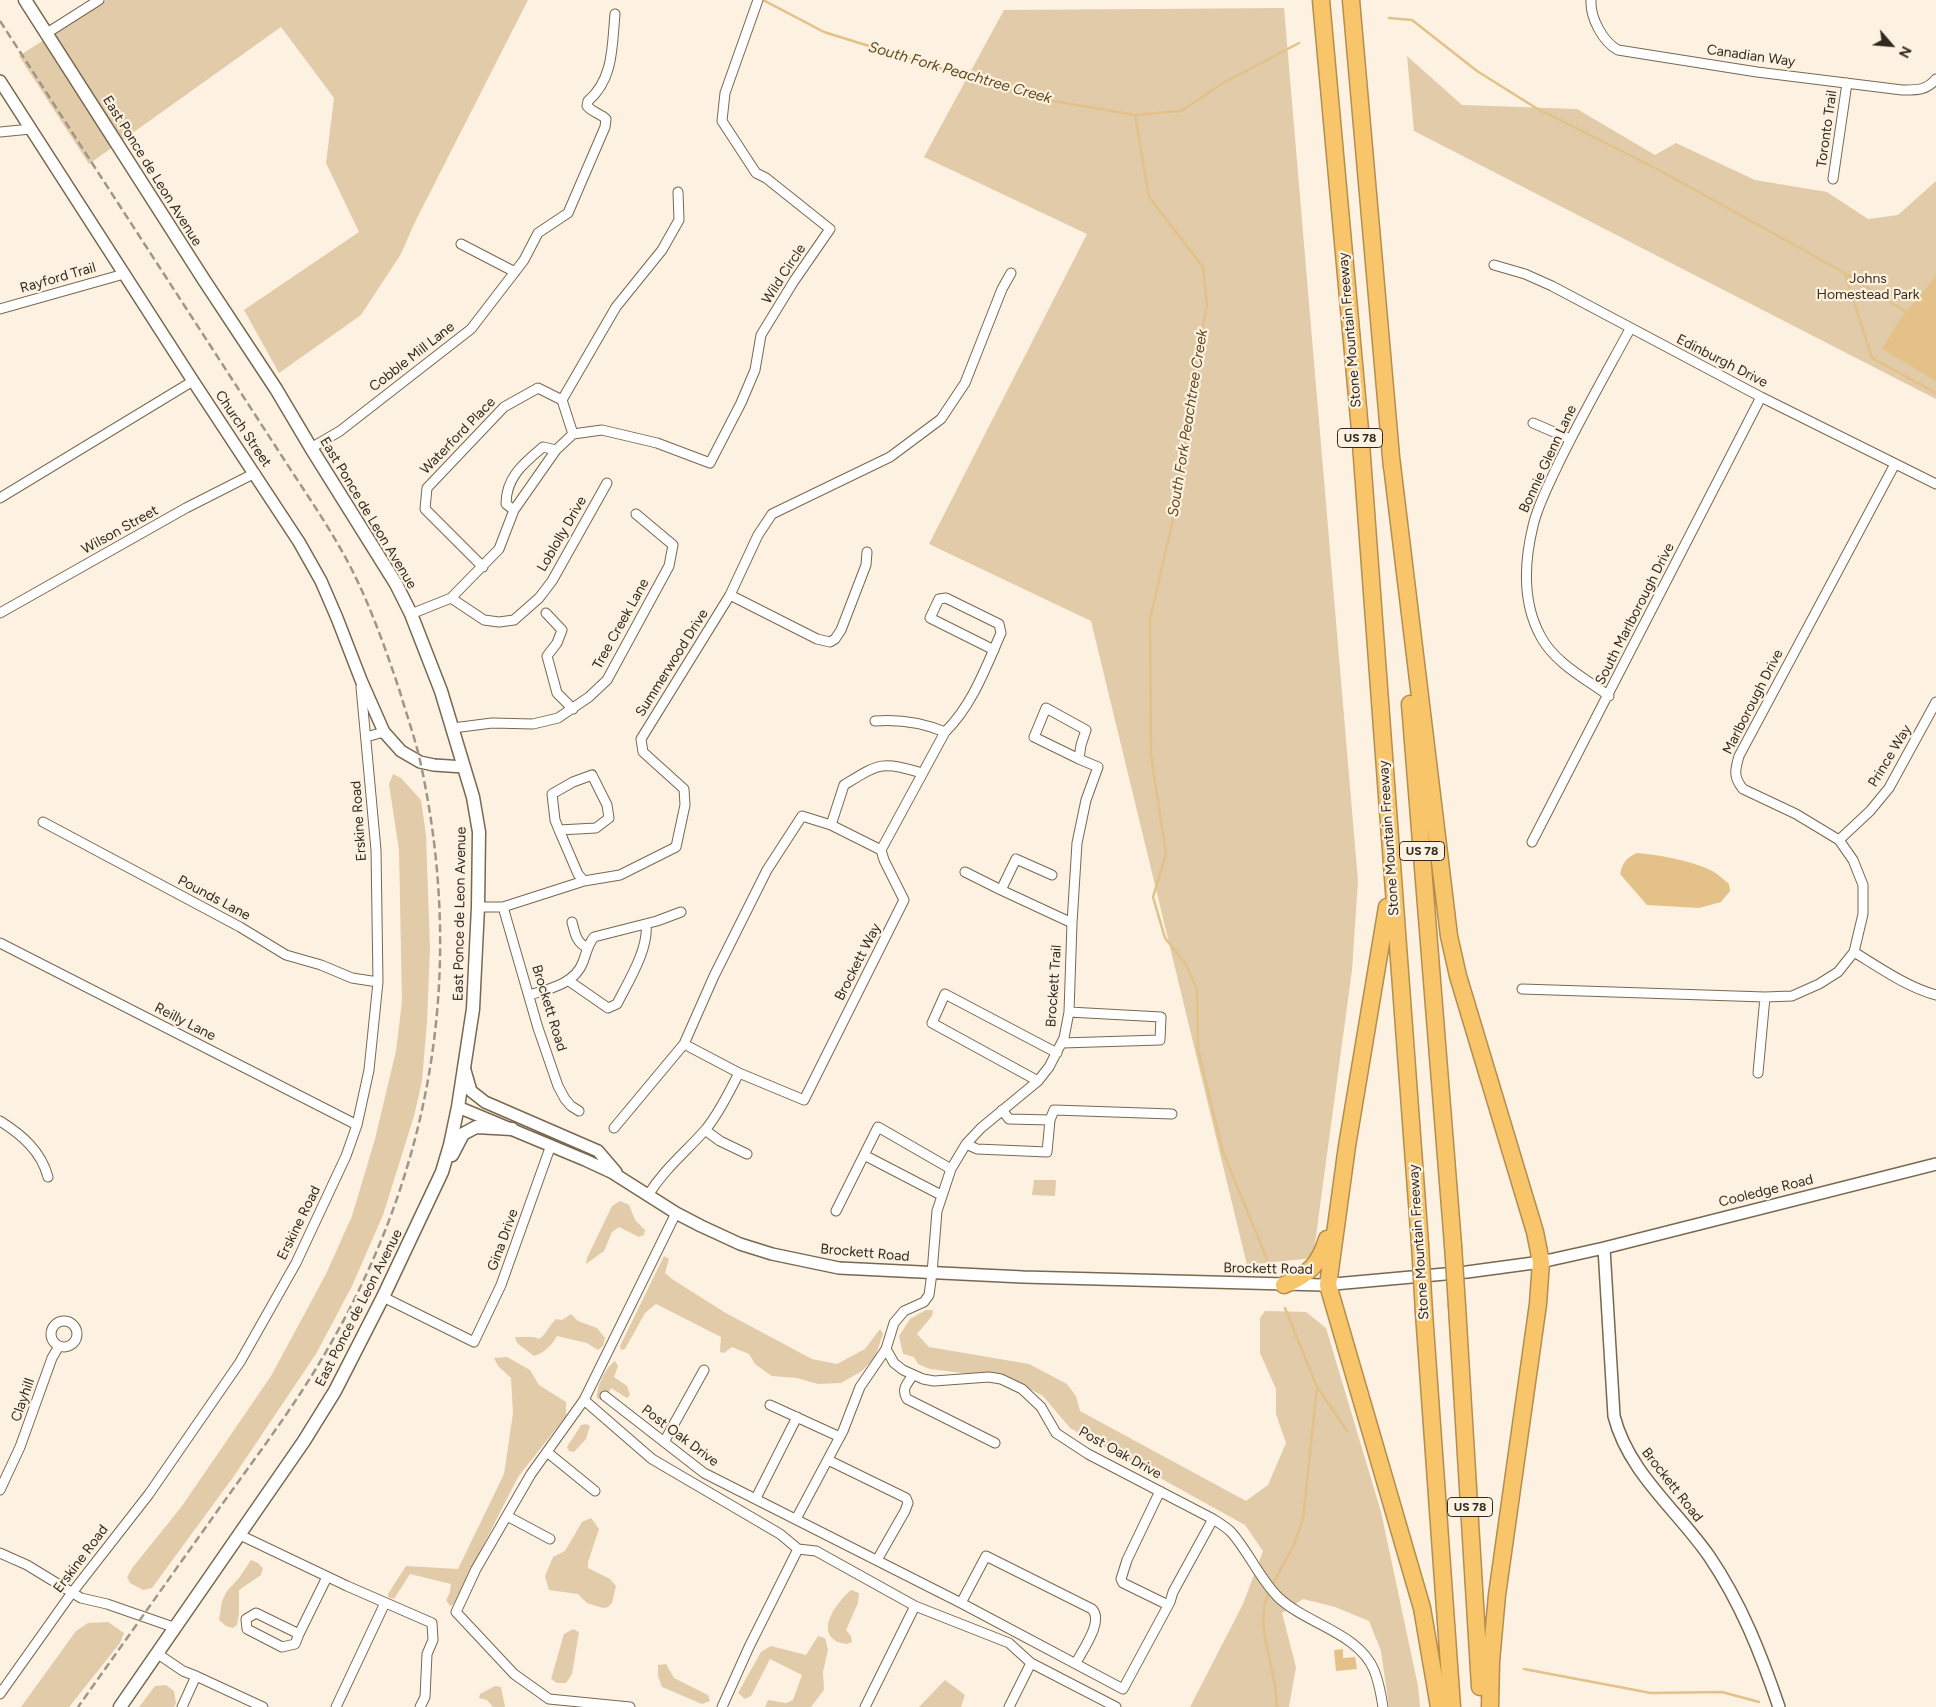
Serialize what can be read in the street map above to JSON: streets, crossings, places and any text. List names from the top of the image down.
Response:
{
  "streets": {
    "highway": ["Stone Mountain Freeway", "US 78"],
    "main road": ["East Ponce de Leon Avenue"],
    "street": [
      "Canadian Way",
      "Toronto Trail",
      "Wild Circle",
      "Rayford Trail",
      "Cobble Mill Lane",
      "Edinburgh Drive",
      "Church Street",
      "Waterford Place",
      "Bonnie Glenn Lane",
      "Wilson Street",
      "Loblolly Drive",
      "South Marlborough Drive",
      "Tree Creek Lane",
      "Summerwood Drive",
      "Marlborough Drive",
      "Prince Way",
      "Erskine Road",
      "Pounds Lane",
      "Brockett Way",
      "Brockett Trail",
      "Brockett Road",
      "Reilly Lane",
      "Cooledge Road",
      "Gina Drive",
      "Clayhill",
      "Post Oak Drive"
    ]
  },
  "crossings": [
    ["Canadian Way", "Toronto Trail"],
    ["East Ponce de Leon Avenue", "Cobble Mill Lane"],
    ["East Ponce de Leon Avenue", "Church Street"],
    ["East Ponce de Leon Avenue", "Tree Creek Lane"],
    ["East Ponce de Leon Avenue", "Summerwood Drive"],
    ["East Ponce de Leon Avenue", "Brockett Road"],
    ["East Ponce de Leon Avenue", "Gina Drive"],
    ["Rayford Trail", "Church Street"],
    ["Edinburgh Drive", "Bonnie Glenn Lane"],
    ["Edinburgh Drive", "South Marlborough Drive"],
    ["Edinburgh Drive", "Marlborough Drive"],
    ["Church Street", "Wilson Street"],
    ["Church Street", "Erskine Road"],
    ["Bonnie Glenn Lane", "South Marlborough Drive"],
    ["Summerwood Drive", "Brockett Road"],
    ["Marlborough Drive", "Prince Way"],
    ["Erskine Road", "Pounds Lane"],
    ["Erskine Road", "Reilly Lane"],
    ["Brockett Trail", "Brockett Road"],
    ["Brockett Road", "Cooledge Road"],
    ["Brockett Road", "Gina Drive"]
  ],
  "water": ["South Fork Peachtree Creek"],
  "parks": ["Johns Homestead Park"],
  "north": "bottom right"
}
